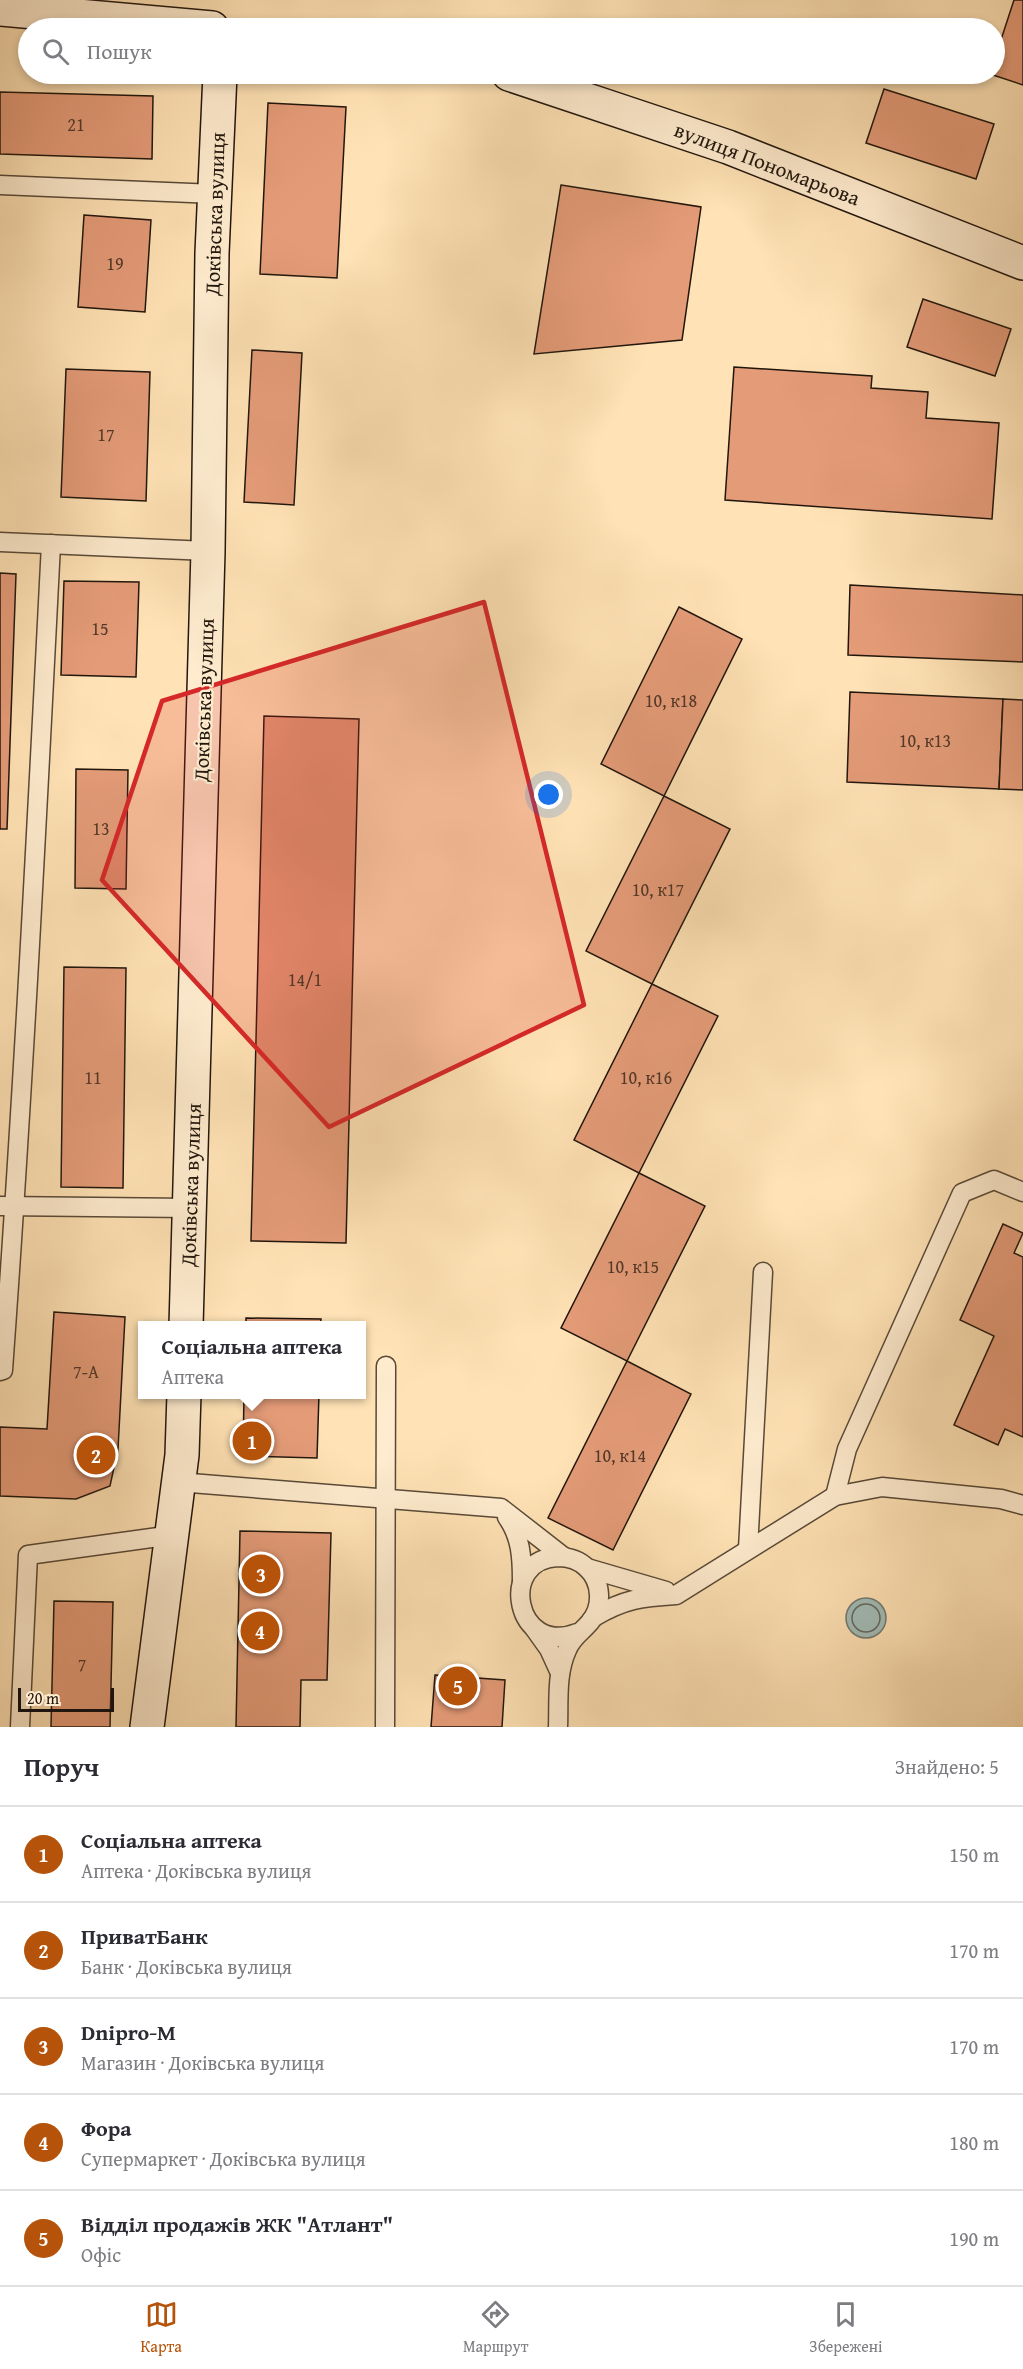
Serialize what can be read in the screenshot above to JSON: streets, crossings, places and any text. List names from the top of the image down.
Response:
{
  "streets": {
    "street": ["вулиця Пономарьова", "Доківська вулиця"]
  },
  "house_numbers": [
    "21",
    "19",
    "17",
    "15",
    "10, к18",
    "10, к13",
    "13",
    "10, к17",
    "14/1",
    "11",
    "10, к16",
    "10, к15",
    "7-А",
    "10, к14",
    "7"
  ],
  "scale_bar": "20 m",
  "page": {
    "search": "Пошук",
    "popup": ["Соціальна аптека", "Аптека"],
    "pins": [
      "1",
      "2",
      "3",
      "4",
      "5"
    ],
    "scale": "20 m",
    "heading": ["Поруч", "Знайдено: 5"],
    "list": [
      {
        "mark": "1",
        "name": "Соціальна аптека",
        "note": "Аптека · Доківська вулиця",
        "value": "150 m"
      },
      {
        "mark": "2",
        "name": "ПриватБанк",
        "note": "Банк · Доківська вулиця",
        "value": "170 m"
      },
      {
        "mark": "3",
        "name": "Dnipro-M",
        "note": "Магазин · Доківська вулиця",
        "value": "170 m"
      },
      {
        "mark": "4",
        "name": "Фора",
        "note": "Супермаркет · Доківська вулиця",
        "value": "180 m"
      },
      {
        "mark": "5",
        "name": "Відділ продажів ЖК \"Атлант\"",
        "note": "Офіс",
        "value": "190 m"
      }
    ],
    "nav": ["Карта", "Маршрут", "Збережені"]
  }
}
